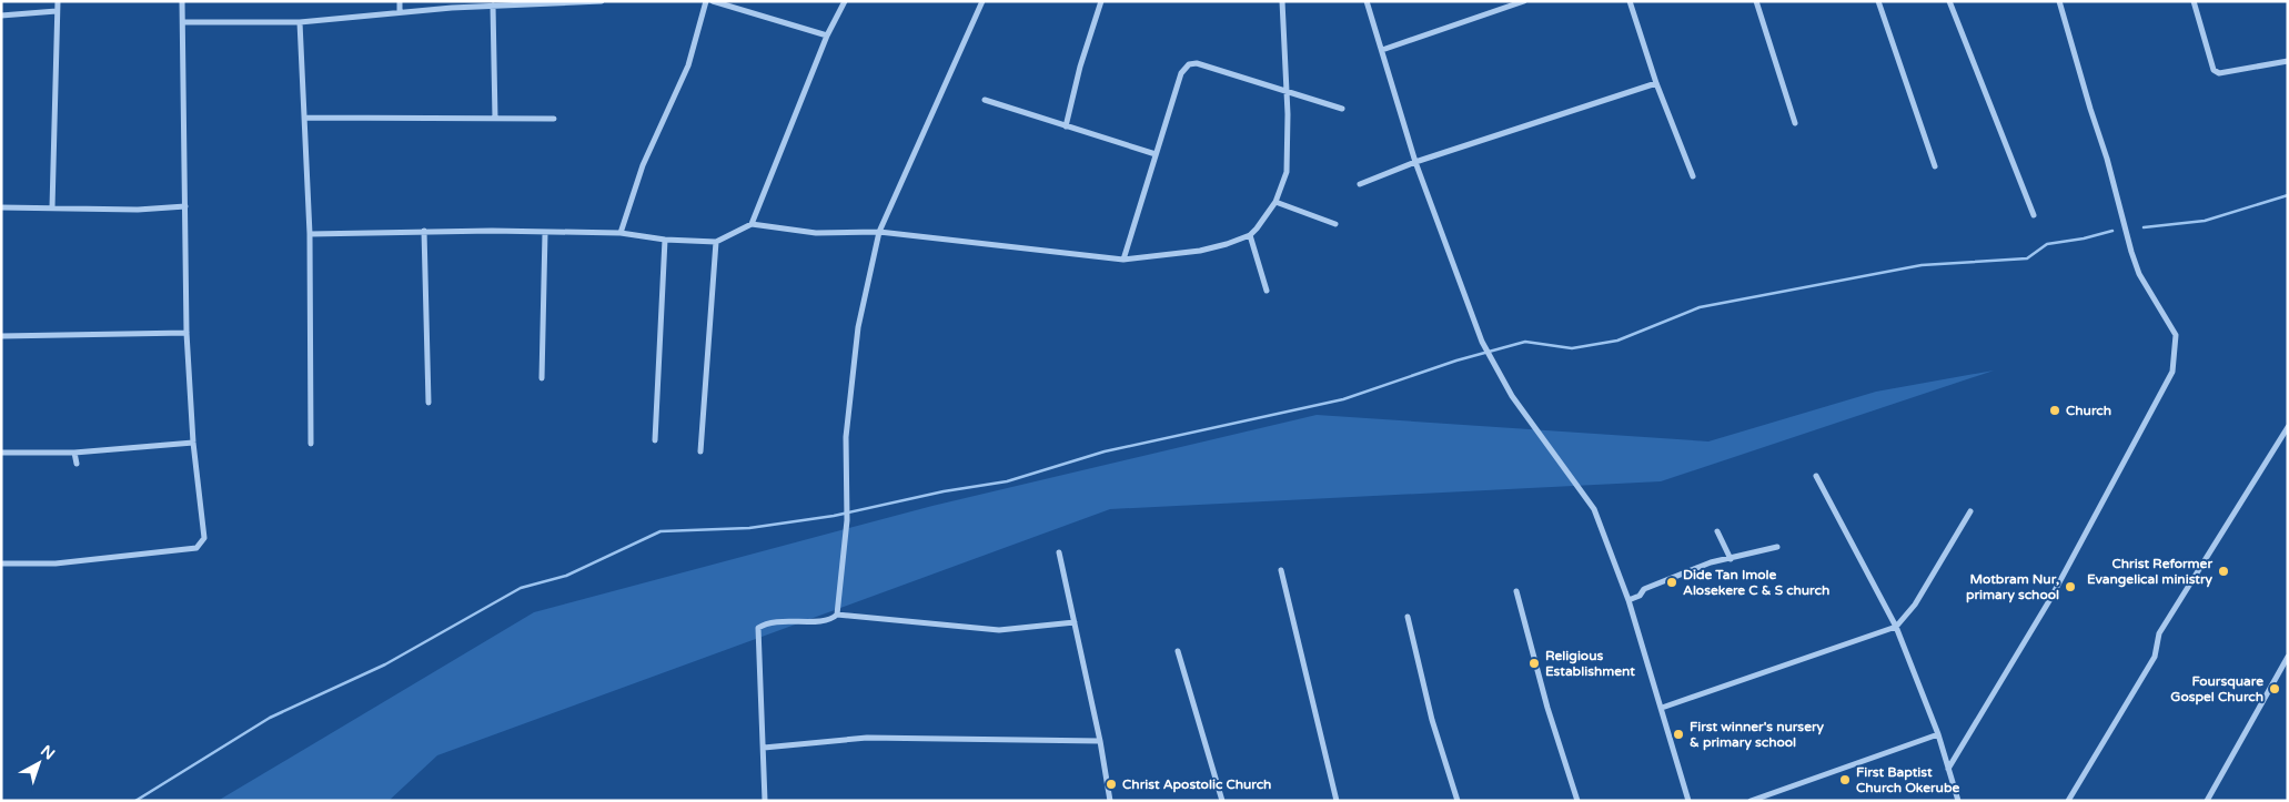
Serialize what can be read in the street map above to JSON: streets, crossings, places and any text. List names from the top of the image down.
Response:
{
  "places": [
    "Church",
    "Christ Reformer Evangelical ministry",
    "Dide Tan Imole Alosekere C & S church",
    "Motbram Nur, primary school",
    "Religious Establishment",
    "Foursquare Gospel Church",
    "First winner's nursery & primary school",
    "First Baptist Church Okerube",
    "Christ Apostolic Church"
  ],
  "north": "top right"
}
